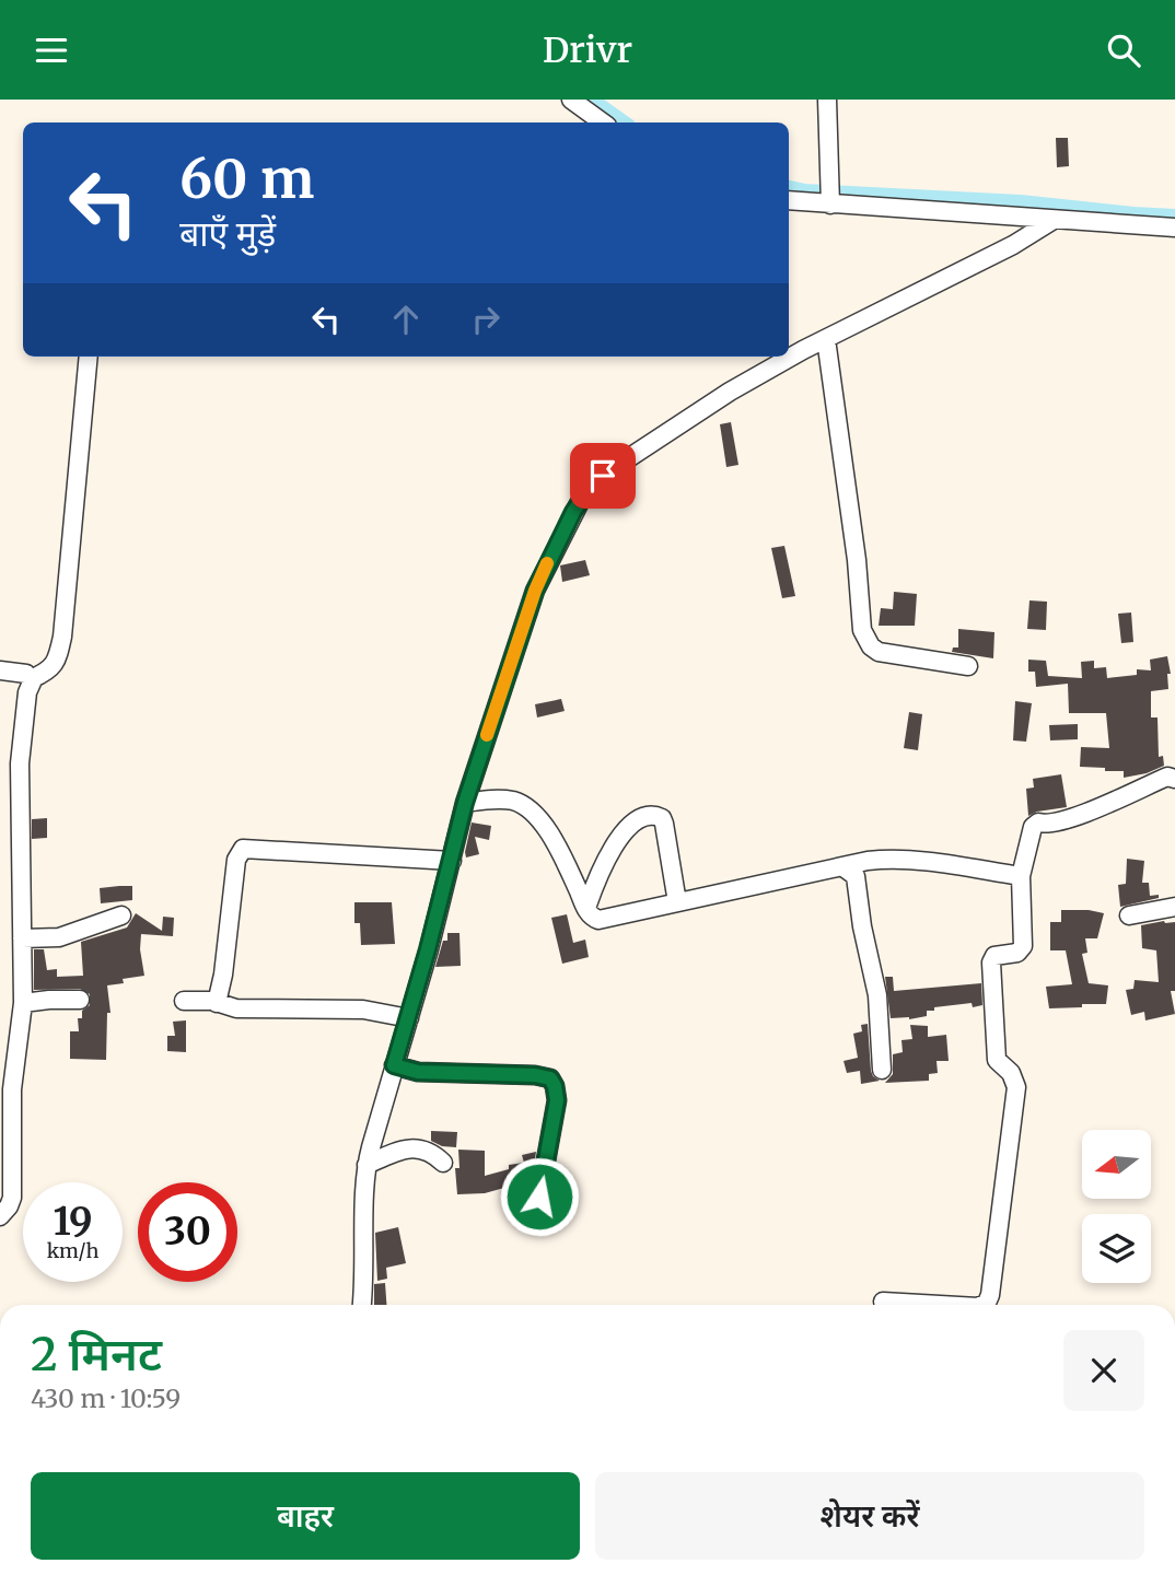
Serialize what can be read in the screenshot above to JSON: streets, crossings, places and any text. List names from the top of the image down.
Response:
{
  "north": "left",
  "page": {
    "header": "Drivr",
    "turn": ["60 m", "बाएँ मुड़ें"],
    "speed": "19 km/h",
    "limit": "30",
    "heading": ["2 मिनट", "430 m · 10:59"],
    "buttons": ["बाहर", "शेयर करें"]
  }
}
